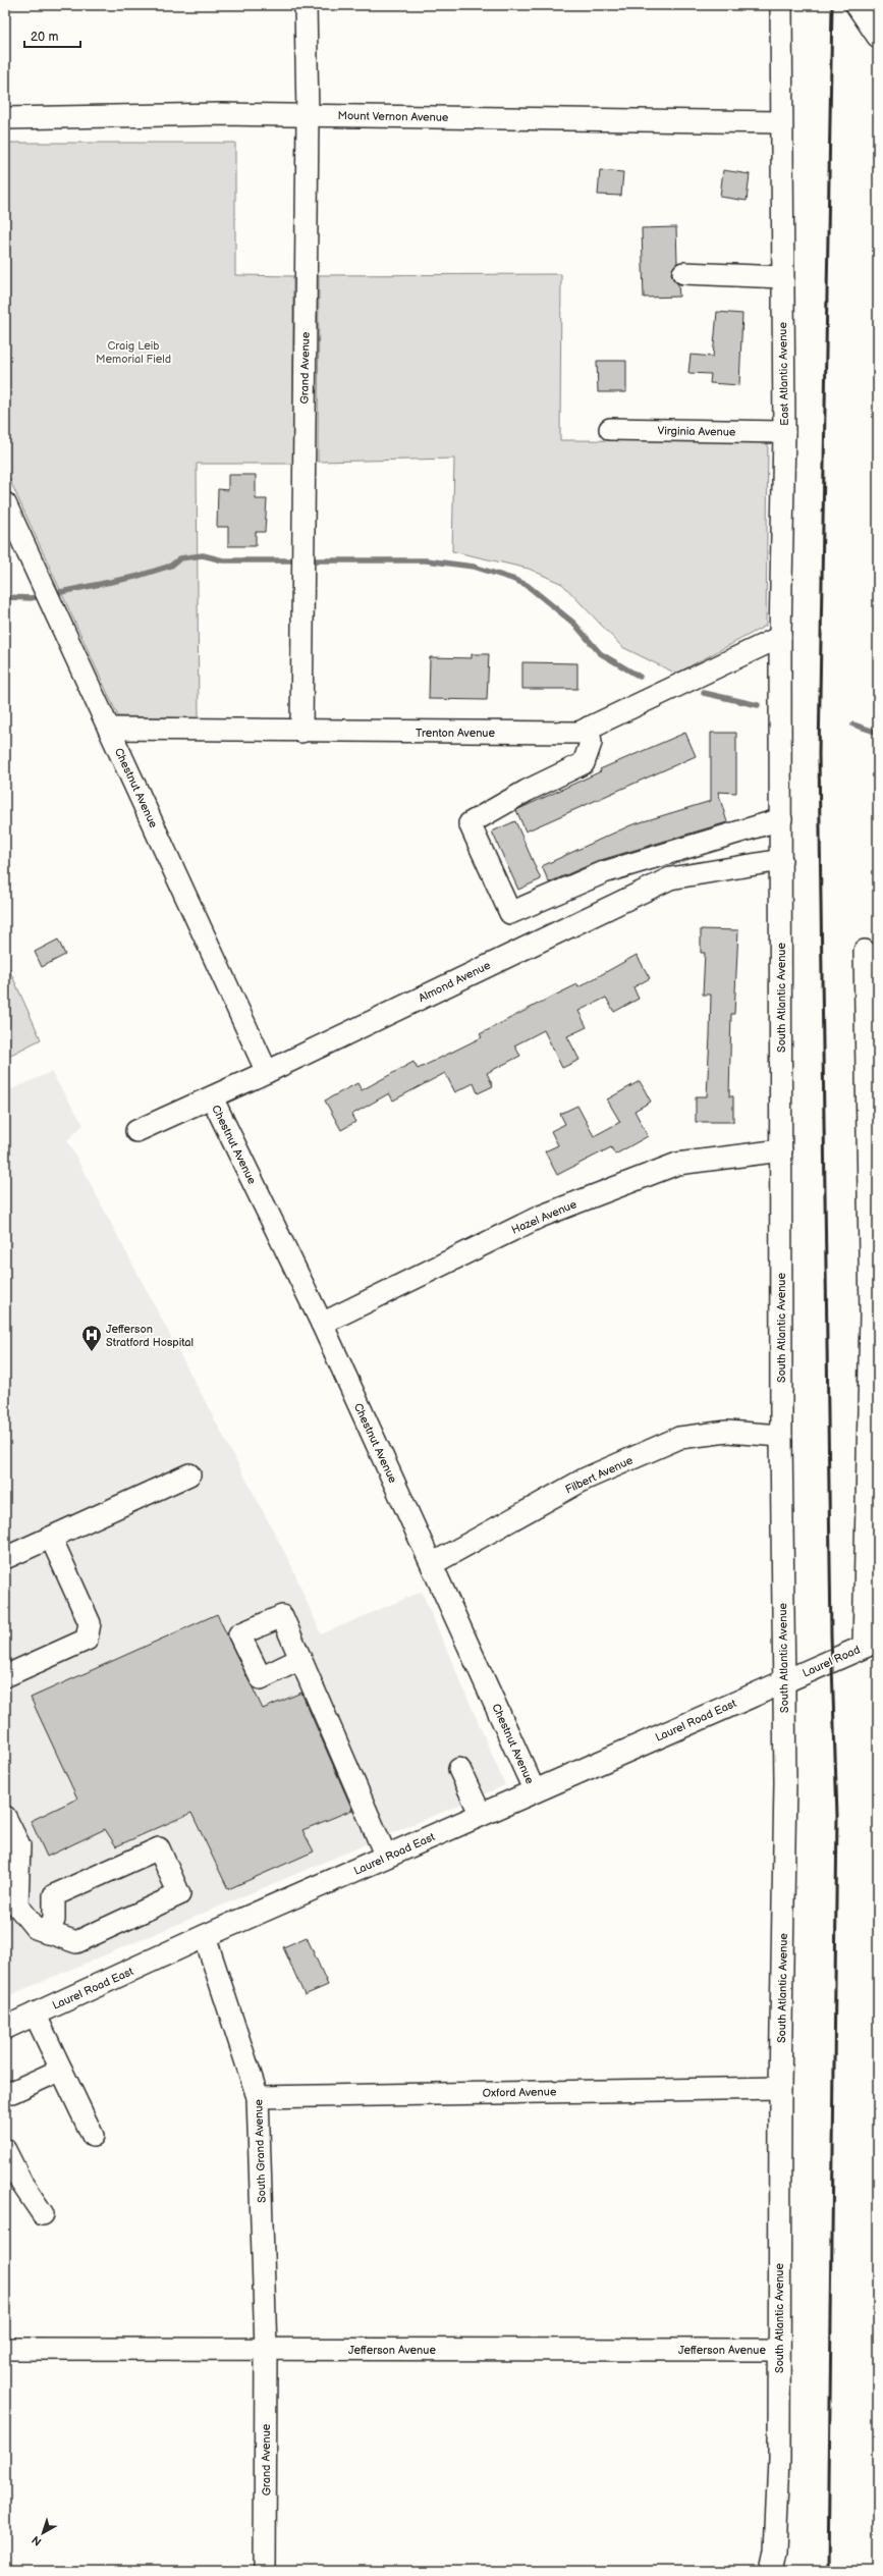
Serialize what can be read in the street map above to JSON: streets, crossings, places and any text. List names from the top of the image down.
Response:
{
  "streets": {
    "main road": ["Laurel Road", "Laurel Road East"],
    "street": [
      "Mount Vernon Avenue",
      "Grand Avenue",
      "East Atlantic Avenue",
      "Virginia Avenue",
      "Trenton Avenue",
      "Chestnut Avenue",
      "Almond Avenue",
      "South Atlantic Avenue",
      "Hazel Avenue",
      "Filbert Avenue",
      "Oxford Avenue",
      "South Grand Avenue",
      "Jefferson Avenue"
    ]
  },
  "crossings": [
    ["Mount Vernon Avenue", "Grand Avenue"],
    ["Mount Vernon Avenue", "East Atlantic Avenue"],
    ["Grand Avenue", "Trenton Avenue"],
    ["Grand Avenue", "South Grand Avenue"],
    ["Grand Avenue", "Jefferson Avenue"],
    ["East Atlantic Avenue", "Virginia Avenue"],
    ["East Atlantic Avenue", "Trenton Avenue"],
    ["East Atlantic Avenue", "South Atlantic Avenue"],
    ["Trenton Avenue", "Chestnut Avenue"],
    ["Chestnut Avenue", "Almond Avenue"],
    ["Chestnut Avenue", "Hazel Avenue"],
    ["Chestnut Avenue", "Filbert Avenue"],
    ["Chestnut Avenue", "Laurel Road East"],
    ["Almond Avenue", "South Atlantic Avenue"],
    ["South Atlantic Avenue", "Hazel Avenue"],
    ["South Atlantic Avenue", "Filbert Avenue"],
    ["South Atlantic Avenue", "Laurel Road"],
    ["South Atlantic Avenue", "Laurel Road East"],
    ["South Atlantic Avenue", "Oxford Avenue"],
    ["South Atlantic Avenue", "Jefferson Avenue"],
    ["Laurel Road", "Laurel Road East"],
    ["Laurel Road East", "South Grand Avenue"],
    ["Oxford Avenue", "South Grand Avenue"],
    ["South Grand Avenue", "Jefferson Avenue"]
  ],
  "parks": ["Craig Leib Memorial Field"],
  "places": {
    "hospital": ["Jefferson Stratford Hospital"]
  },
  "scale_bar": "20 m",
  "north": "bottom left"
}
